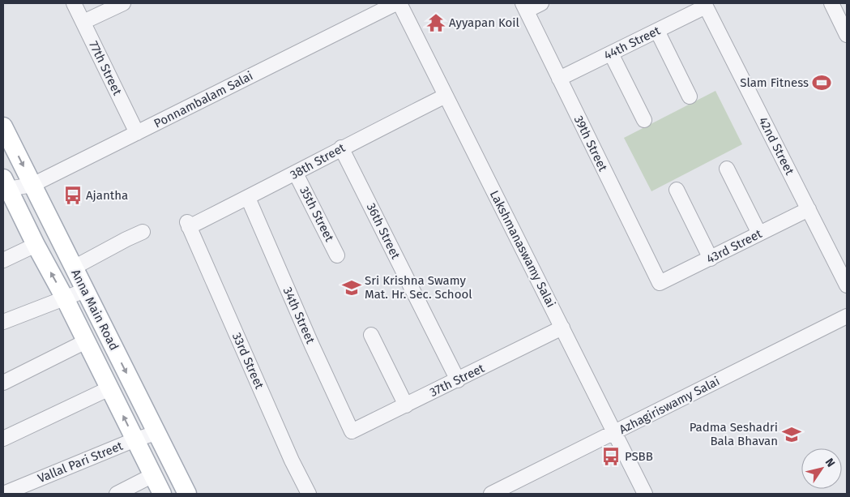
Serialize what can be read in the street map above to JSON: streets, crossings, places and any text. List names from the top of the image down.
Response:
{
  "streets": {
    "main road": ["Anna Main Road"],
    "street": [
      "44th Street",
      "77th Street",
      "Ponnambalam Salai",
      "39th Street",
      "42nd Street",
      "38th Street",
      "35th Street",
      "36th Street",
      "43rd Street",
      "Lakshmanaswamy Salai",
      "34th Street",
      "33rd Street",
      "37th Street",
      "Azhagiriswamy Salai",
      "Vallal Pari Street"
    ]
  },
  "crossings": [
    ["44th Street", "39th Street"],
    ["44th Street", "42nd Street"],
    ["77th Street", "Ponnambalam Salai"],
    ["Ponnambalam Salai", "Anna Main Road"],
    ["39th Street", "43rd Street"],
    ["42nd Street", "43rd Street"],
    ["38th Street", "35th Street"],
    ["38th Street", "36th Street"],
    ["38th Street", "Lakshmanaswamy Salai"],
    ["38th Street", "34th Street"],
    ["38th Street", "33rd Street"],
    ["36th Street", "37th Street"],
    ["Lakshmanaswamy Salai", "37th Street"],
    ["Lakshmanaswamy Salai", "Azhagiriswamy Salai"],
    ["Anna Main Road", "Vallal Pari Street"],
    ["34th Street", "37th Street"]
  ],
  "places": {
    "temple": ["Ayyapan Koil"],
    "sports": ["Slam Fitness"],
    "bus stop": ["Ajantha", "PSBB"],
    "school or university": ["Sri Krishna Swamy Mat. Hr. Sec. School", "Padma Seshadri Bala Bhavan"]
  },
  "north": "top right"
}
